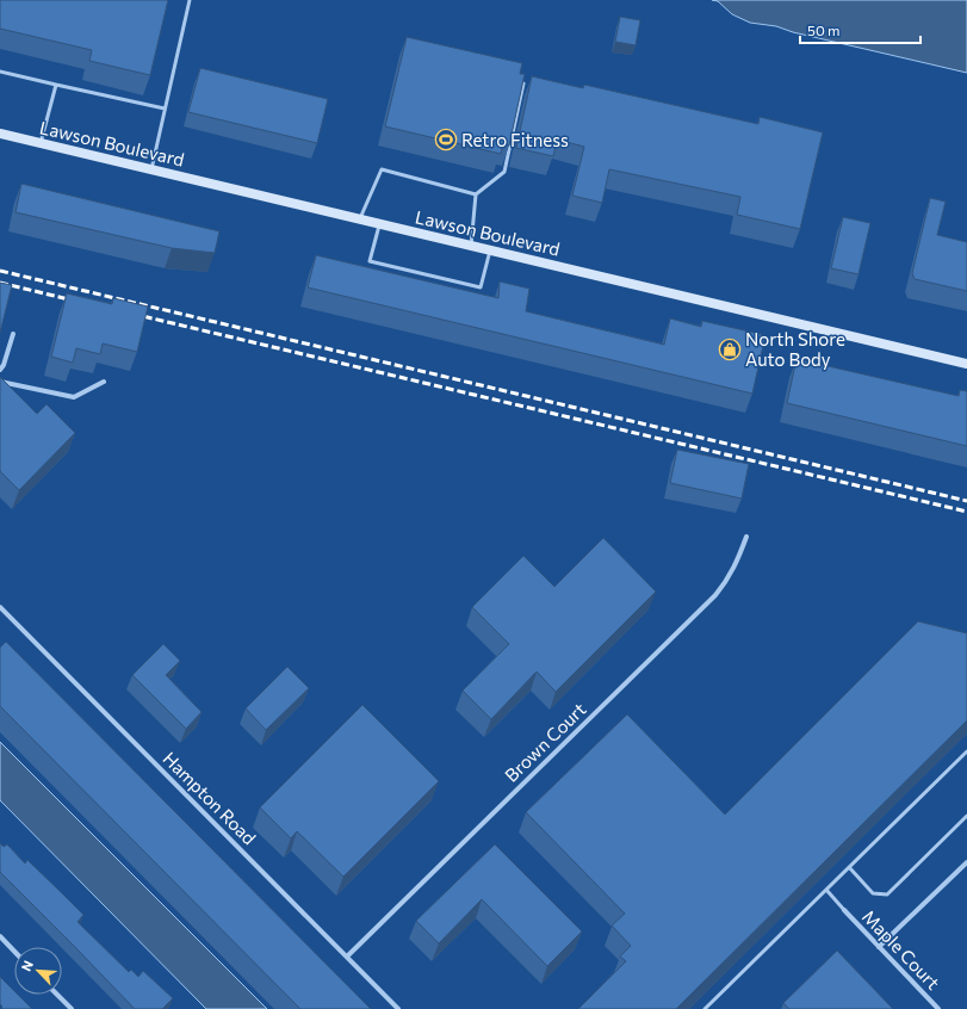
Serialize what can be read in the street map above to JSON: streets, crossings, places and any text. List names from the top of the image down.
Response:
{
  "streets": {
    "main road": ["Lawson Boulevard"],
    "street": ["Brown Court", "Hampton Road", "Maple Court"]
  },
  "crossings": [
    ["Brown Court", "Hampton Road"]
  ],
  "places": {
    "sports": ["Retro Fitness"],
    "shop": ["North Shore Auto Body"]
  },
  "scale_bar": "50 m",
  "north": "top left"
}
